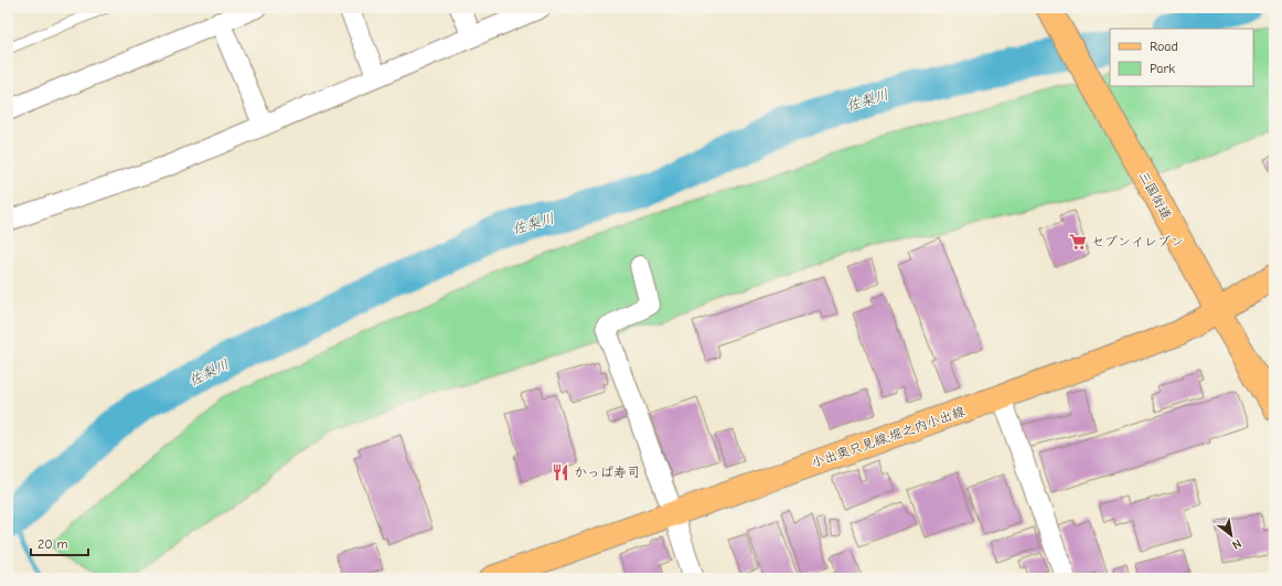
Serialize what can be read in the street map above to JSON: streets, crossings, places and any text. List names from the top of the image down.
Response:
{
  "streets": {
    "main road": ["三国街道", "小出奥只見線;堀之内小出線"]
  },
  "crossings": [
    ["三国街道", "小出奥只見線;堀之内小出線"]
  ],
  "water": ["佐梨川"],
  "places": {
    "supermarket": ["セブンイレブン"],
    "restaurant": ["かっぱ寿司"]
  },
  "legend": ["Road", "Park"],
  "scale_bar": "20 m",
  "north": "bottom right"
}
